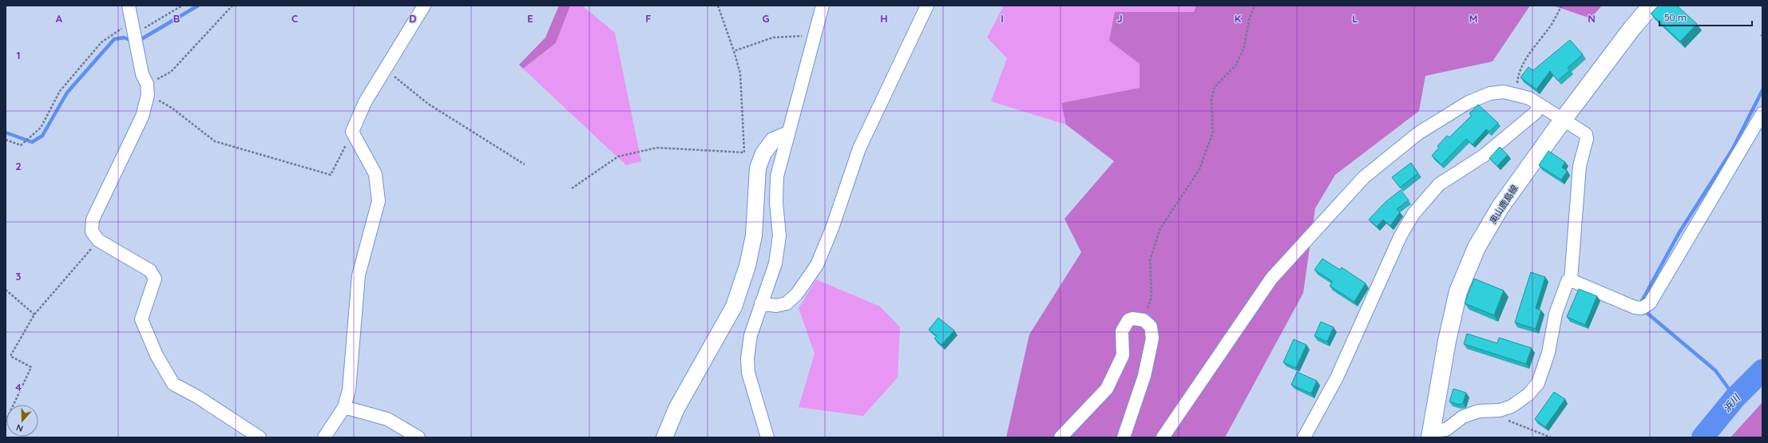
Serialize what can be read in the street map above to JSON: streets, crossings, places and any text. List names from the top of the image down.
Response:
{
  "streets": {
    "main road": ["奥山鹿島線"]
  },
  "water": ["浜川"],
  "scale_bar": "50 m",
  "north": "bottom",
  "grid": {
    "columns": [
      "A",
      "B",
      "C",
      "D",
      "E",
      "F",
      "G",
      "H",
      "I",
      "J",
      "K",
      "L",
      "M",
      "N"
    ],
    "rows": [
      "1",
      "2",
      "3",
      "4"
    ]
  }
}
